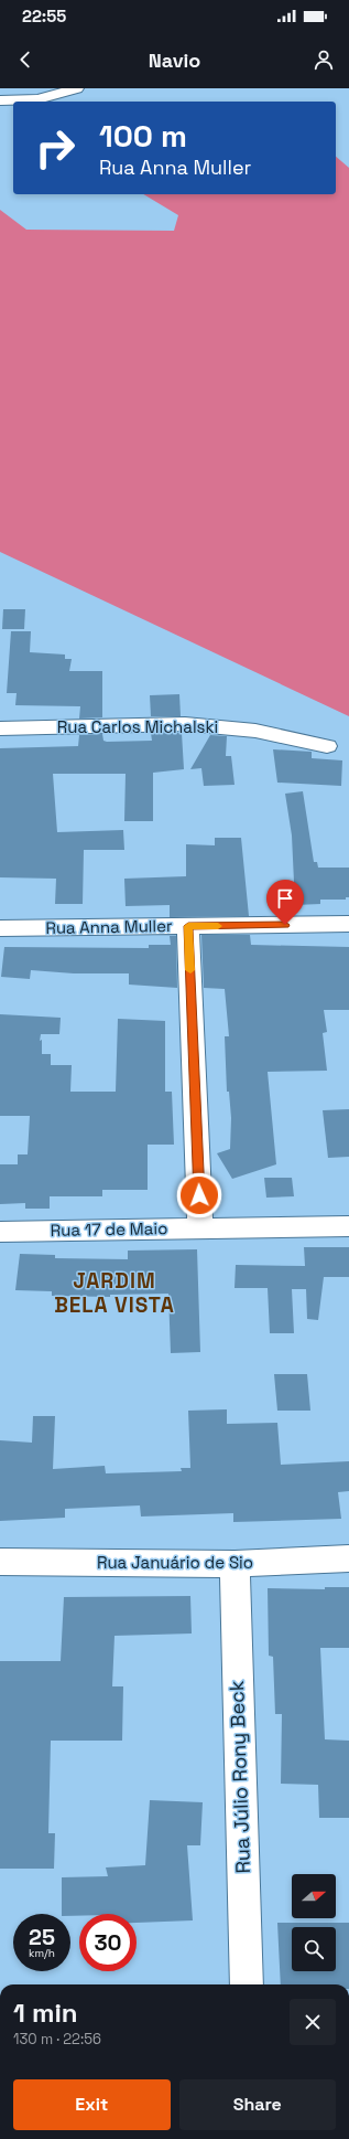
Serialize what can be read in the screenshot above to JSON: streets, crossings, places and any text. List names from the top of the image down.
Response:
{
  "streets": {
    "street": [
      "Rua Carlos Michalski",
      "Rua Anna Muller",
      "Rua 17 de Maio",
      "Rua Januário de Sio",
      "Rua Júlio Rony Beck"
    ]
  },
  "crossings": [
    ["Rua Januário de Sio", "Rua Júlio Rony Beck"]
  ],
  "districts": ["JARDIM BELA VISTA"],
  "north": "right",
  "page": {
    "status": "22:55",
    "header": "Navio",
    "turn": ["100 m", "Rua Anna Muller"],
    "speed": "25 km/h",
    "limit": "30",
    "heading": ["1 min", "130 m · 22:56"],
    "buttons": ["Exit", "Share"]
  }
}
